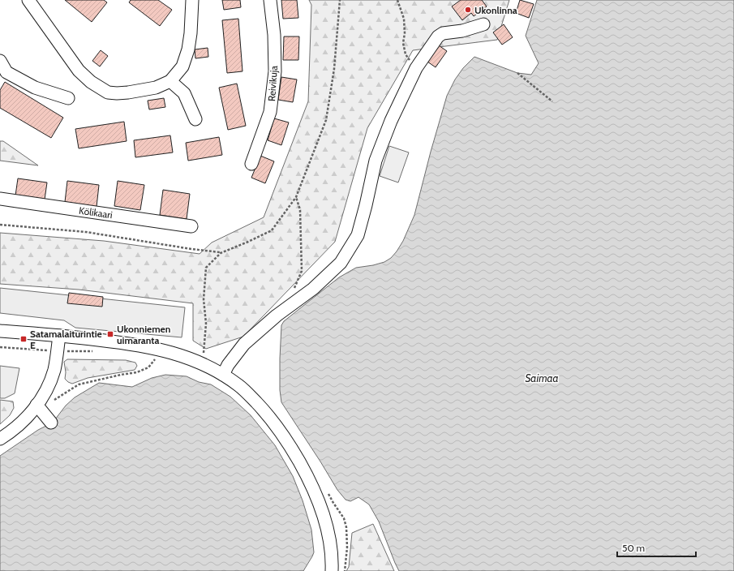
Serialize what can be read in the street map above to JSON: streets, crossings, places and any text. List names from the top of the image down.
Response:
{
  "streets": {
    "street": ["Reivikuja", "Kölikaari"]
  },
  "water": ["Saimaa"],
  "places": {
    "other": ["Ukonlinna"],
    "transit": ["Ukonniemen uimaranta", "Satamalaiturintie E"]
  },
  "scale_bar": "50 m"
}
